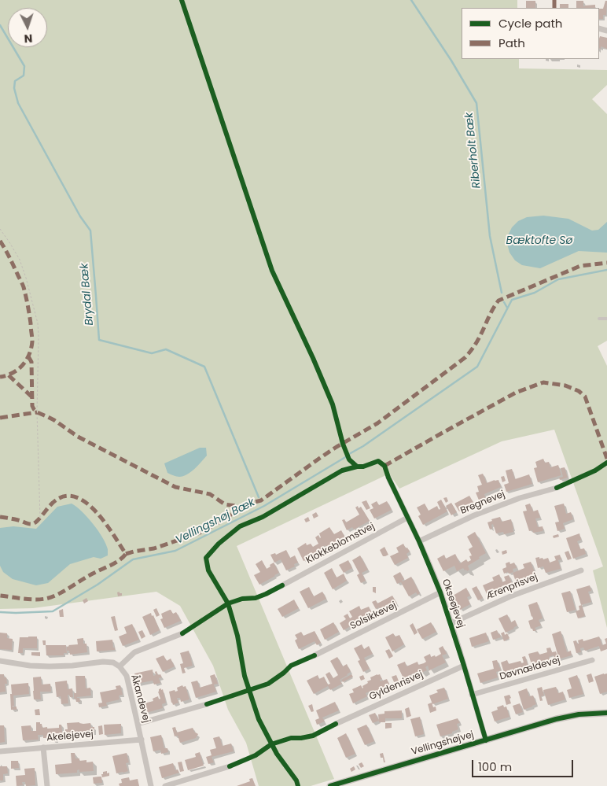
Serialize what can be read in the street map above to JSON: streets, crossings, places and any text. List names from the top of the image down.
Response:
{
  "streets": {
    "street": [
      "Bregnevej",
      "Klokkeblomstvej",
      "Ærenprisvej",
      "Okseøjevej",
      "Solsikkevej",
      "Døvnældevej",
      "Gyldenrisvej",
      "Åkandevej",
      "Akelejevej",
      "Vellingshøjvej"
    ]
  },
  "crossings": [
    ["Bregnevej", "Okseøjevej"],
    ["Klokkeblomstvej", "Okseøjevej"],
    ["Ærenprisvej", "Okseøjevej"],
    ["Okseøjevej", "Solsikkevej"],
    ["Okseøjevej", "Døvnældevej"],
    ["Okseøjevej", "Gyldenrisvej"],
    ["Okseøjevej", "Vellingshøjvej"],
    ["Åkandevej", "Akelejevej"]
  ],
  "water": [
    "Riberholt Bæk",
    "Bæktofte Sø",
    "Brydal Bæk",
    "Vellingshøj Bæk"
  ],
  "legend": ["Cycle path", "Path"],
  "scale_bar": "100 m",
  "north": "bottom"
}
